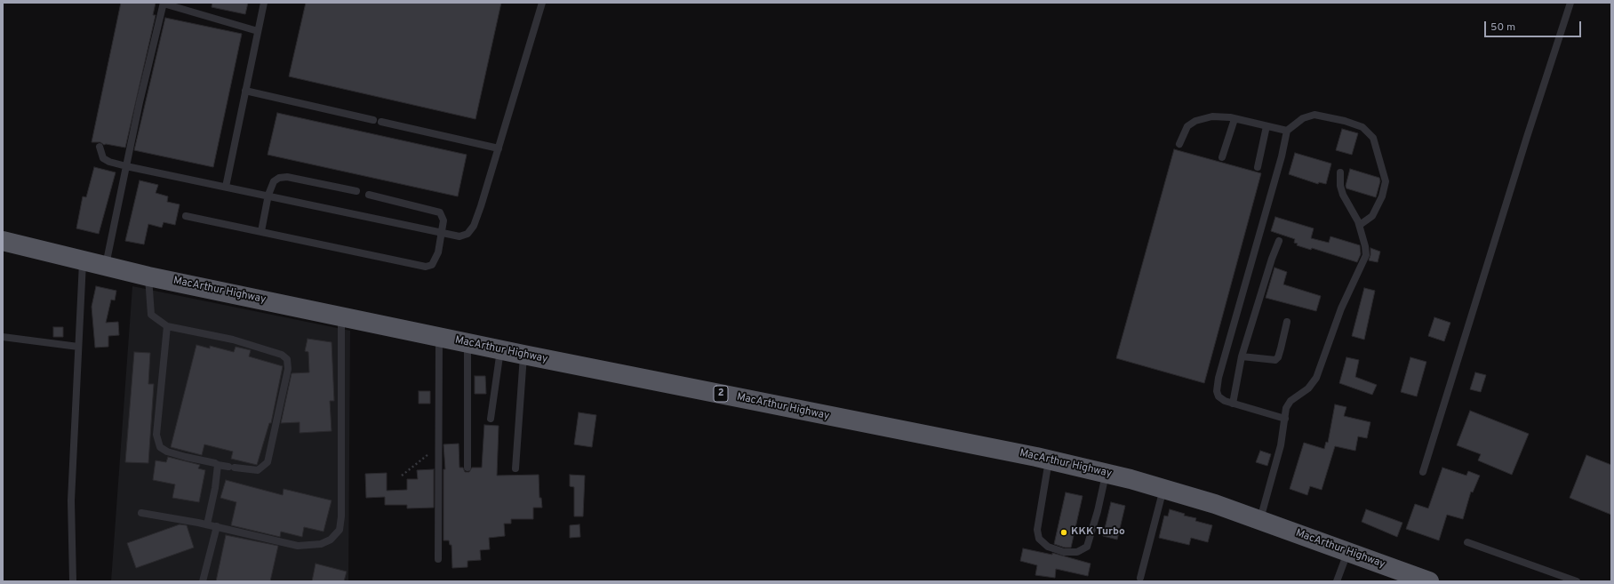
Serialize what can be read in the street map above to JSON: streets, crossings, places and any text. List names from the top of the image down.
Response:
{
  "streets": {
    "highway": ["MacArthur Highway", "2"]
  },
  "places": ["KKK Turbo"],
  "scale_bar": "50 m"
}
